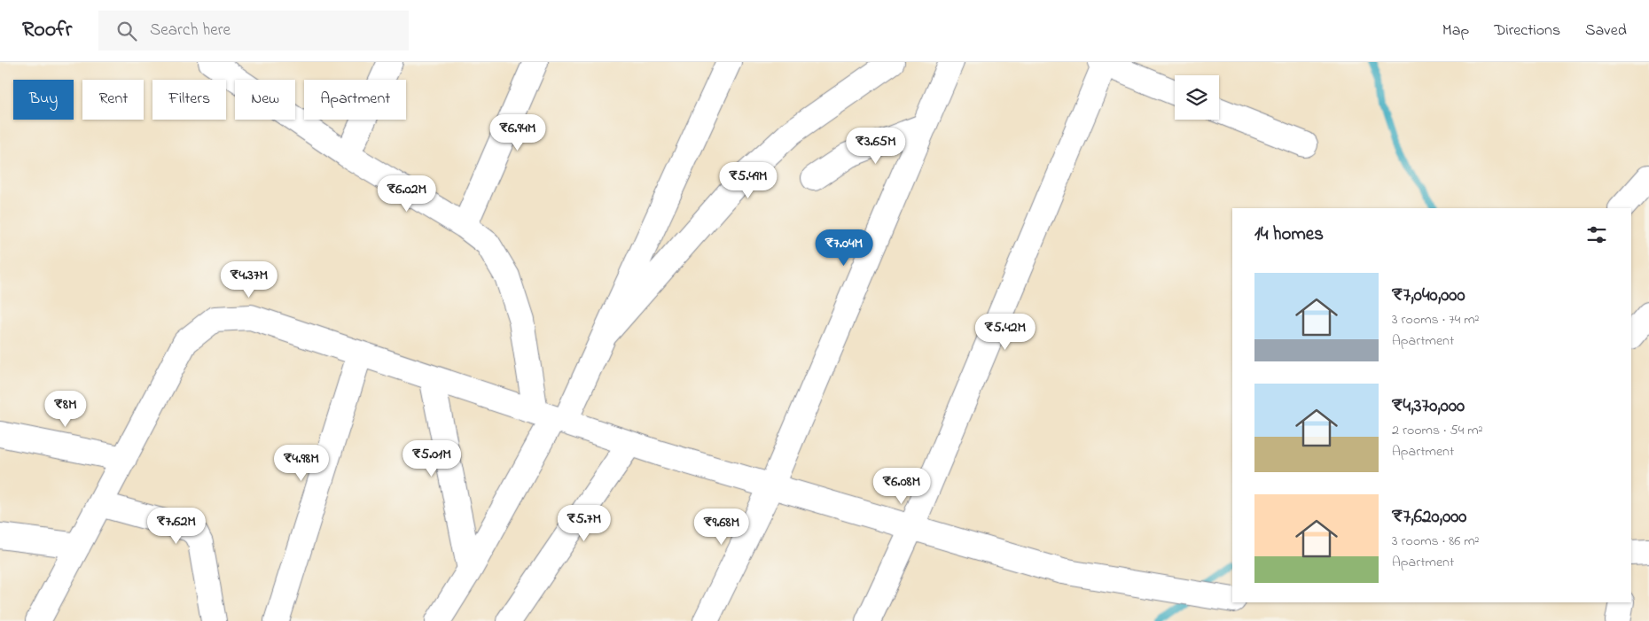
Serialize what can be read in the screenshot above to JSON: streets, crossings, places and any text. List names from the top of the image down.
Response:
{
  "page": {
    "header": "Roofr",
    "search": "Search here",
    "nav": ["Map", "Directions", "Saved"],
    "chip": [
      "Buy",
      "Rent",
      "Filters",
      "New",
      "Apartment"
    ],
    "price": [
      "₹6.94M",
      "₹3.65M",
      "₹5.49M",
      "₹6.02M",
      "₹7.04M",
      "₹4.37M",
      "₹5.42M",
      "₹8M",
      "₹5.01M",
      "₹4.98M",
      "₹6.08M",
      "₹5.7M",
      "₹7.62M",
      "₹9.68M"
    ],
    "heading": "14 homes",
    "list": [
      {
        "name": "₹7,040,000",
        "note": "3 rooms · 74 m² · Apartment"
      },
      {
        "name": "₹4,370,000",
        "note": "2 rooms · 54 m² · Apartment"
      },
      {
        "name": "₹7,620,000",
        "note": "3 rooms · 86 m² · Apartment"
      }
    ]
  }
}
